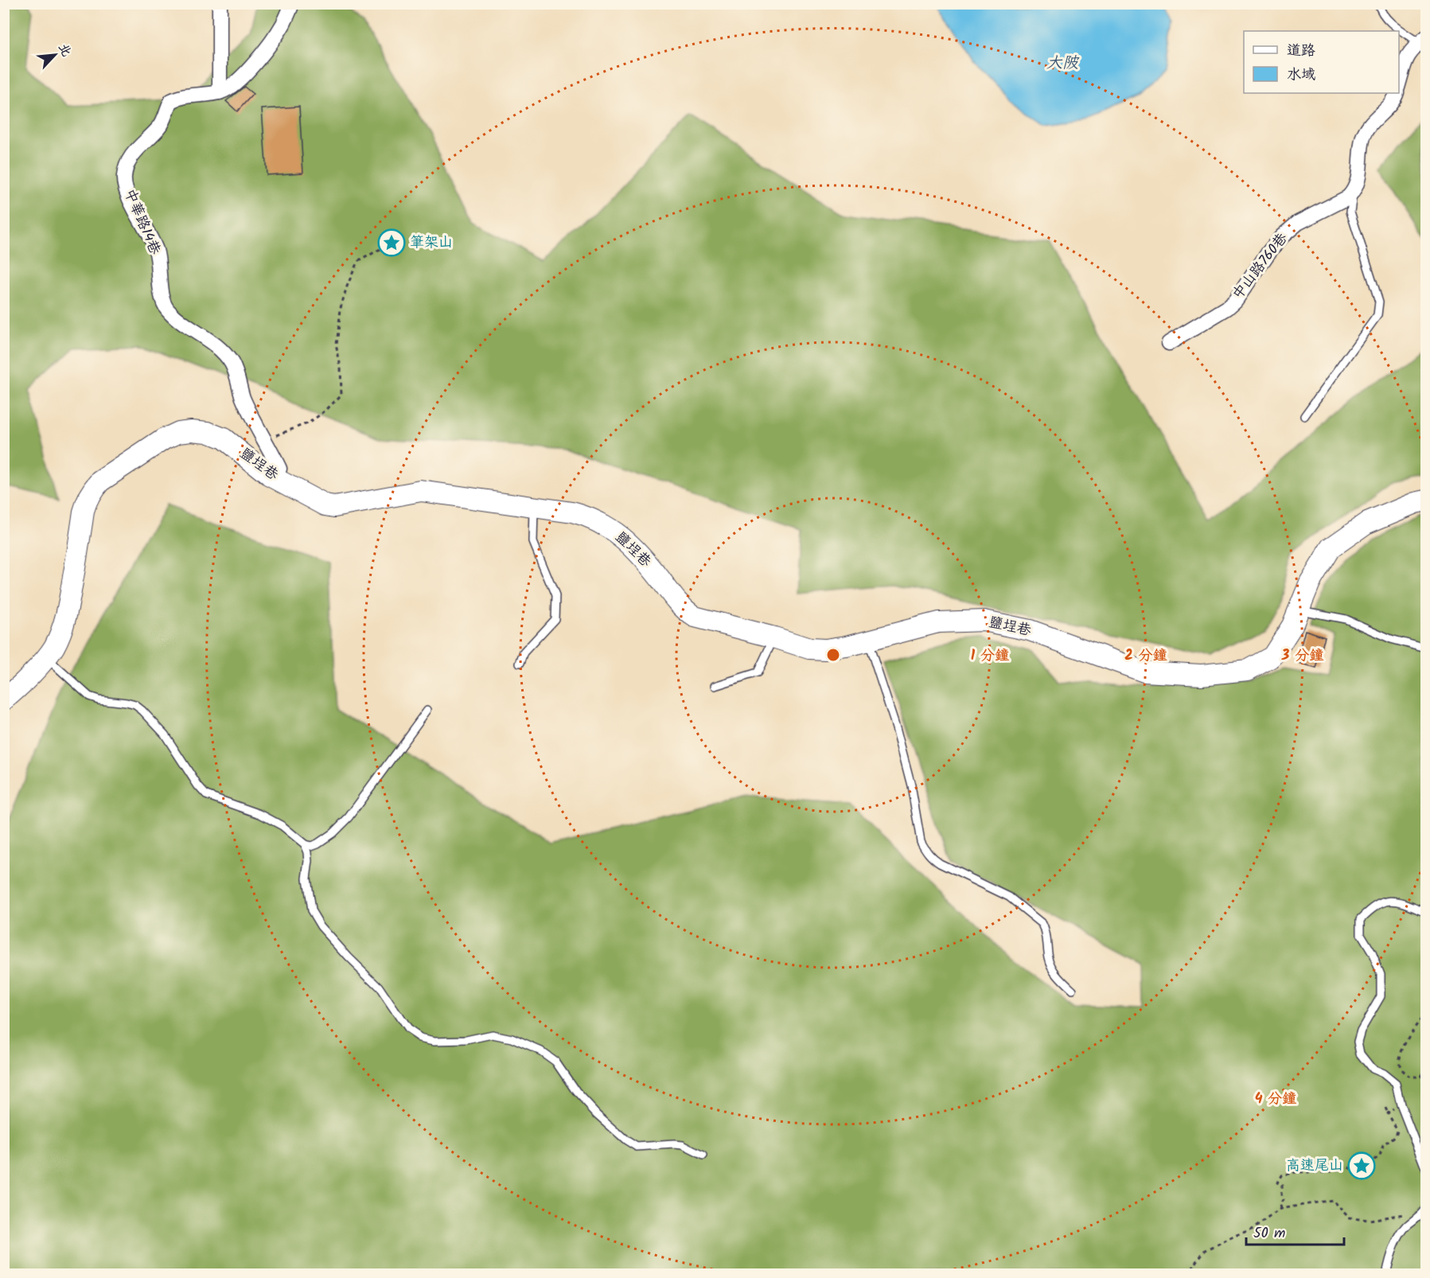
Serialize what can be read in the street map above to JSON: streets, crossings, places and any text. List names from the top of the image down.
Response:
{
  "streets": {
    "street": ["中華路14巷", "中山路760巷", "鹽埕巷"]
  },
  "crossings": [
    ["中華路14巷", "鹽埕巷"]
  ],
  "water": ["大陂"],
  "places": {
    "place": ["筆架山", "高速尾山"]
  },
  "legend": ["道路", "水域"],
  "scale_bar": "50 m",
  "north": "top right",
  "rings": [
    "1 分鐘",
    "2 分鐘",
    "3 分鐘",
    "4 分鐘"
  ]
}
